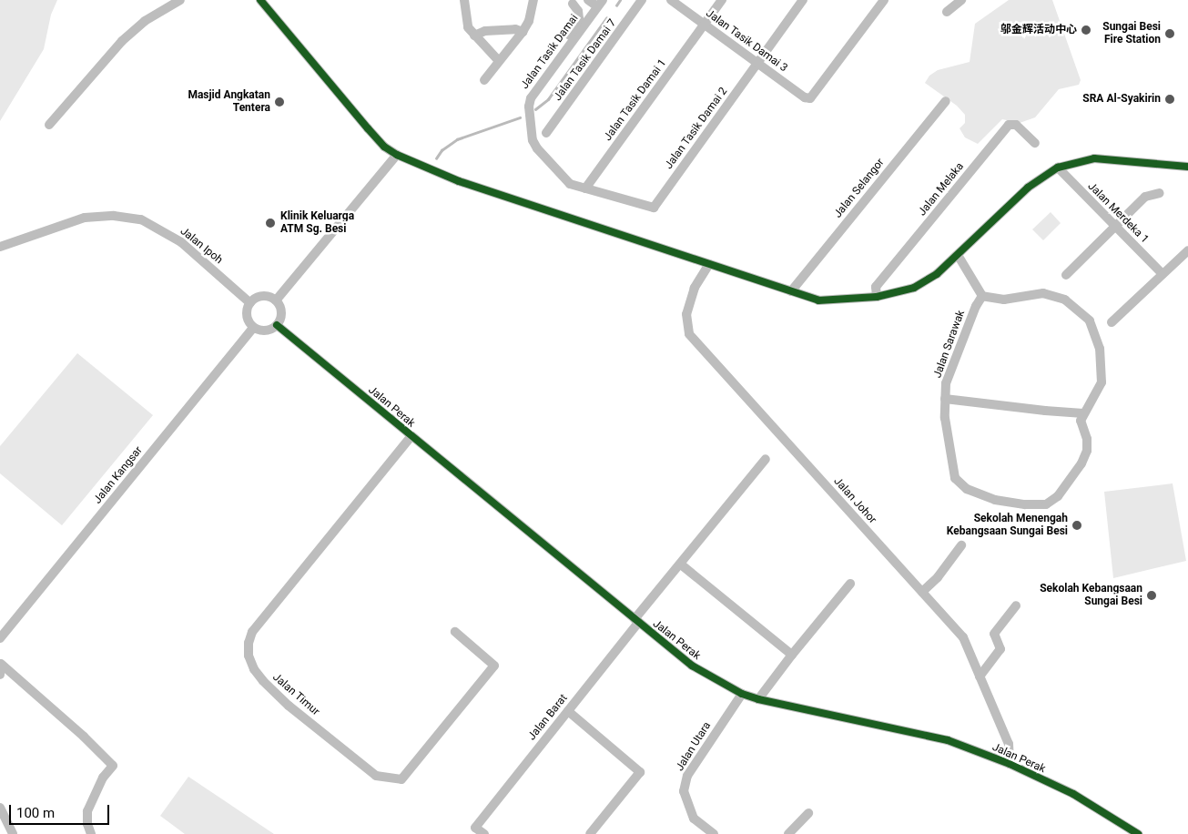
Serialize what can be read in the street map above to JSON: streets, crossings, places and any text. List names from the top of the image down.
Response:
{
  "streets": {
    "street": [
      "Jalan Tasik Damai 3",
      "Jalan Tasik Damai",
      "Jalan Tasik Damai 7",
      "Jalan Tasik Damai 1",
      "Jalan Tasik Damai 2",
      "Jalan Selangor",
      "Jalan Melaka",
      "Jalan Merdeka 1",
      "Jalan Ipoh",
      "Jalan Sarawak",
      "Jalan Perak",
      "Jalan Kangsar",
      "Jalan Johor",
      "Jalan Timur",
      "Jalan Barat",
      "Jalan Utara"
    ]
  },
  "crossings": [
    ["Jalan Tasik Damai 3", "Jalan Tasik Damai 1"],
    ["Jalan Tasik Damai 3", "Jalan Tasik Damai 2"],
    ["Jalan Tasik Damai", "Jalan Tasik Damai 1"],
    ["Jalan Tasik Damai", "Jalan Tasik Damai 2"],
    ["Jalan Ipoh", "Jalan Perak"],
    ["Jalan Ipoh", "Jalan Kangsar"],
    ["Jalan Perak", "Jalan Kangsar"],
    ["Jalan Perak", "Jalan Johor"],
    ["Jalan Perak", "Jalan Timur"],
    ["Jalan Perak", "Jalan Barat"],
    ["Jalan Perak", "Jalan Utara"]
  ],
  "places": [
    "邬金辉活动中心",
    "Sungai Besi Fire Station",
    "SRA Al-Syakirin",
    "Masjid Angkatan Tentera",
    "Klinik Keluarga ATM Sg. Besi",
    "Sekolah Menengah Kebangsaan Sungai Besi",
    "Sekolah Kebangsaan Sungai Besi"
  ],
  "scale_bar": "100 m"
}
